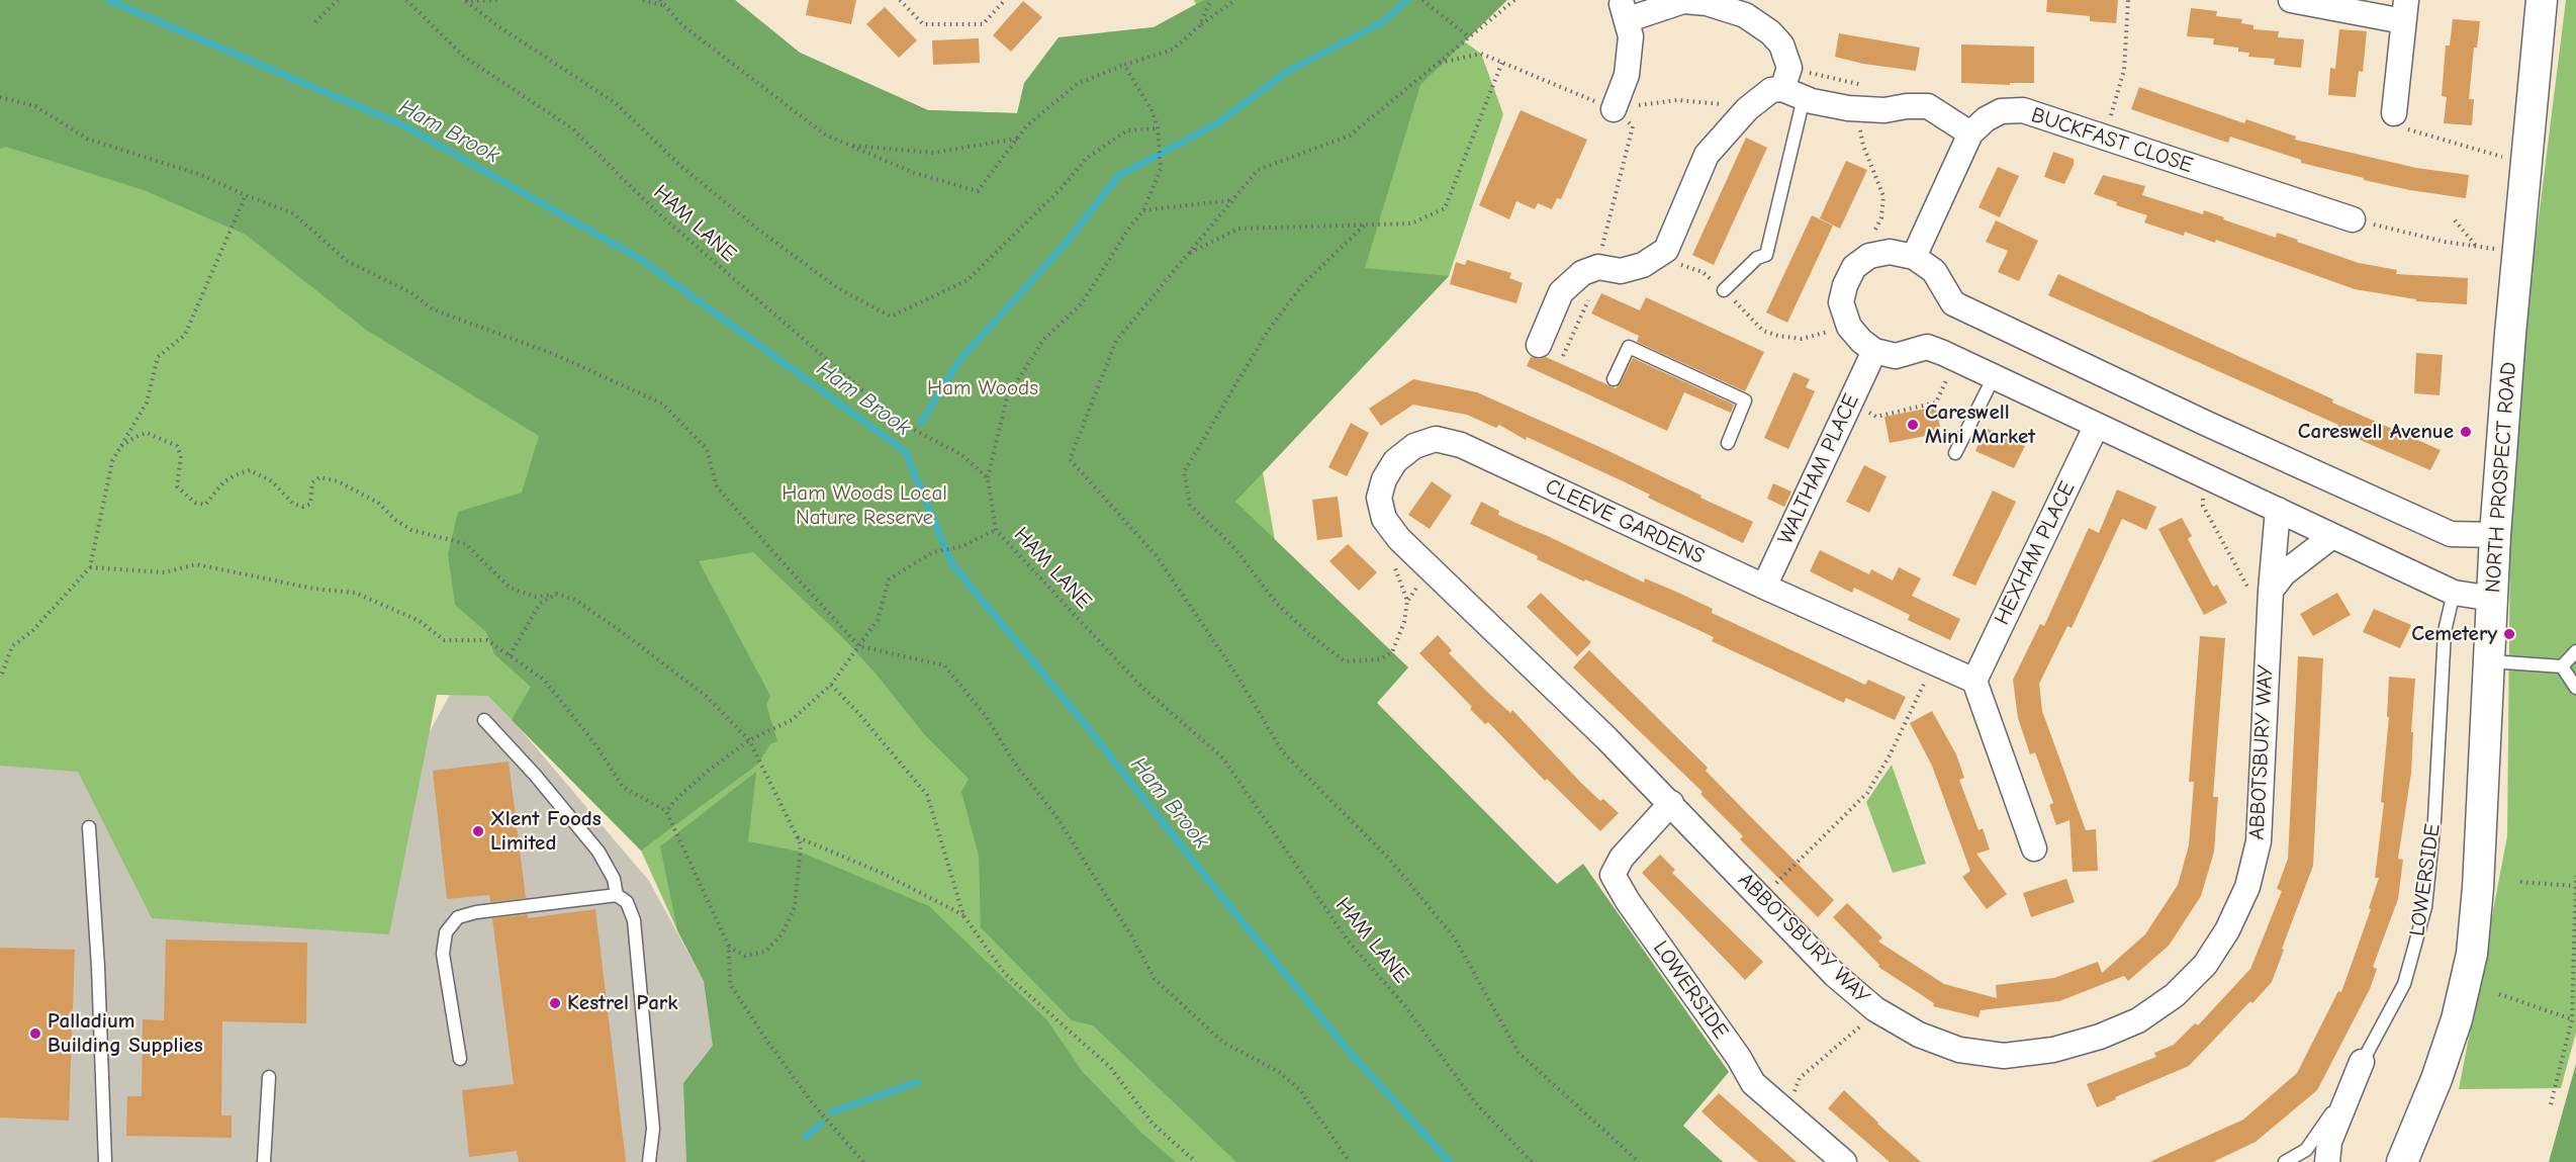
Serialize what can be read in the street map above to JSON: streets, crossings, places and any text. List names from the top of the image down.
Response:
{
  "streets": {
    "street": [
      "BUCKFAST CLOSE",
      "WALTHAM PLACE",
      "NORTH PROSPECT ROAD",
      "CLEEVE GARDENS",
      "HEXHAM PLACE",
      "ABBOTSBURY WAY",
      "LOWERSIDE"
    ],
    "path": ["HAM LANE"]
  },
  "crossings": [
    ["WALTHAM PLACE", "CLEEVE GARDENS"],
    ["CLEEVE GARDENS", "HEXHAM PLACE"],
    ["CLEEVE GARDENS", "ABBOTSBURY WAY"],
    ["ABBOTSBURY WAY", "LOWERSIDE"]
  ],
  "water": ["Ham Brook"],
  "parks": ["Ham Woods", "Ham Woods Local Nature Reserve"],
  "places": [
    "Careswell Mini Market",
    "Careswell Avenue",
    "Cemetery",
    "Xlent Foods Limited",
    "Kestrel Park",
    "Palladium Building Supplies"
  ]
}
